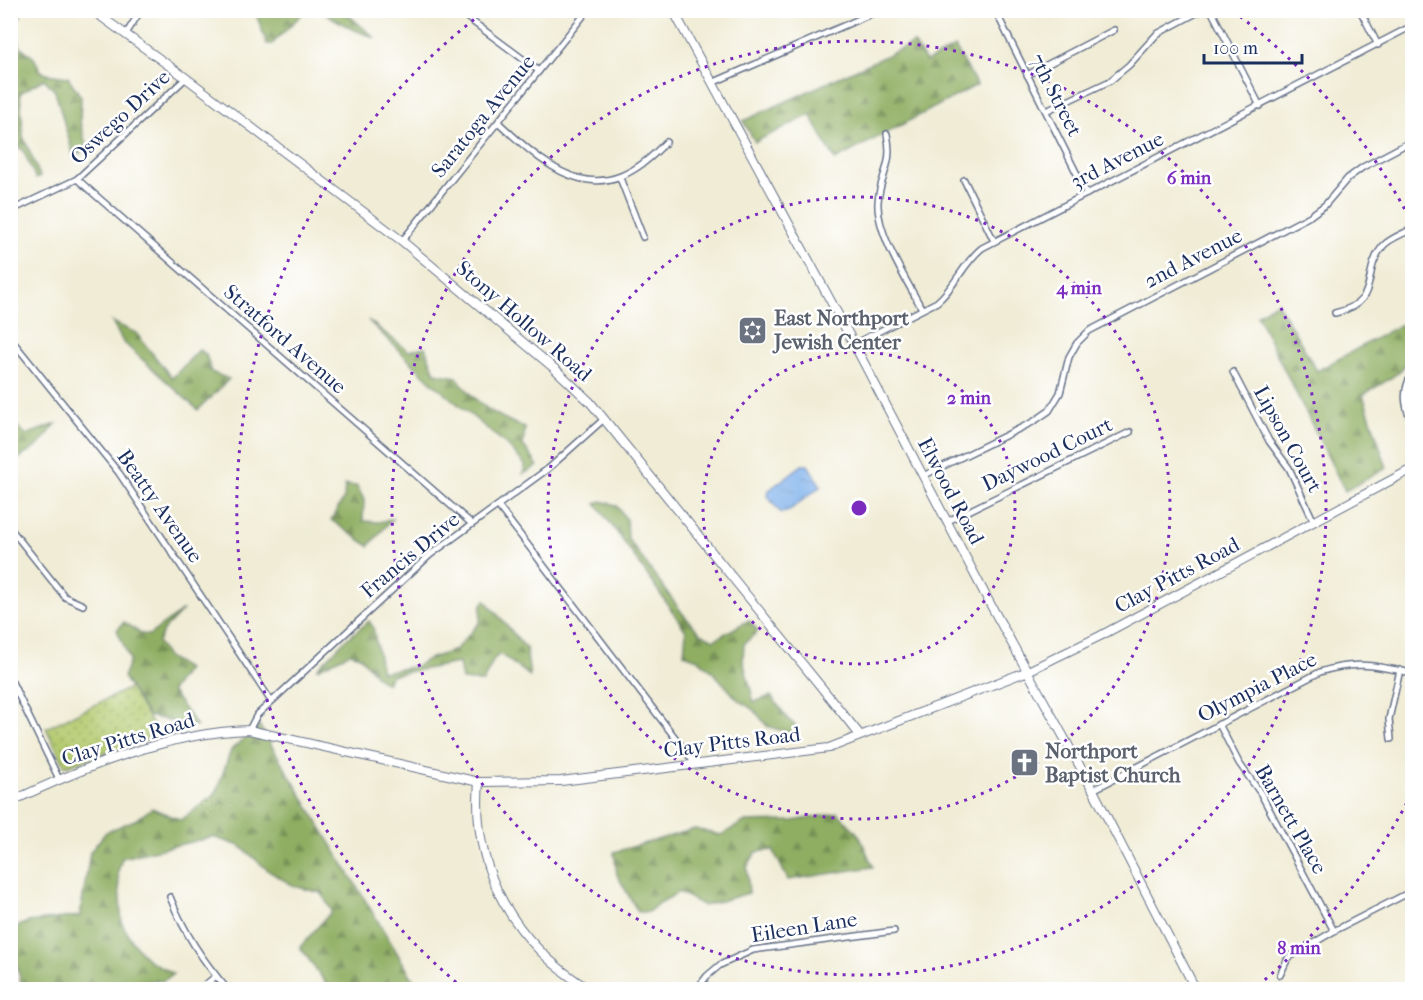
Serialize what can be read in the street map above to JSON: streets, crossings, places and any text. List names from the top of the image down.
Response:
{
  "streets": {
    "street": [
      "7th Street",
      "Saratoga Avenue",
      "Oswego Drive",
      "3rd Avenue",
      "2nd Avenue",
      "Stony Hollow Road",
      "Stratford Avenue",
      "Lipson Court",
      "Daywood Court",
      "Elwood Road",
      "Beatty Avenue",
      "Francis Drive",
      "Clay Pitts Road",
      "Olympia Place",
      "Barnett Place",
      "Eileen Lane"
    ]
  },
  "crossings": [
    ["7th Street", "3rd Avenue"],
    ["Saratoga Avenue", "Stony Hollow Road"],
    ["Oswego Drive", "Stony Hollow Road"],
    ["Oswego Drive", "Stratford Avenue"],
    ["3rd Avenue", "Elwood Road"],
    ["2nd Avenue", "Elwood Road"],
    ["Stony Hollow Road", "Francis Drive"],
    ["Stony Hollow Road", "Clay Pitts Road"],
    ["Stratford Avenue", "Francis Drive"],
    ["Lipson Court", "Clay Pitts Road"],
    ["Daywood Court", "Elwood Road"],
    ["Elwood Road", "Clay Pitts Road"],
    ["Elwood Road", "Olympia Place"],
    ["Beatty Avenue", "Francis Drive"],
    ["Francis Drive", "Clay Pitts Road"],
    ["Olympia Place", "Barnett Place"]
  ],
  "places": {
    "synagogue": ["East Northport Jewish Center"],
    "church": ["Northport Baptist Church"]
  },
  "scale_bar": "100 m",
  "rings": [
    "6 min",
    "4 min",
    "2 min",
    "8 min"
  ]
}
